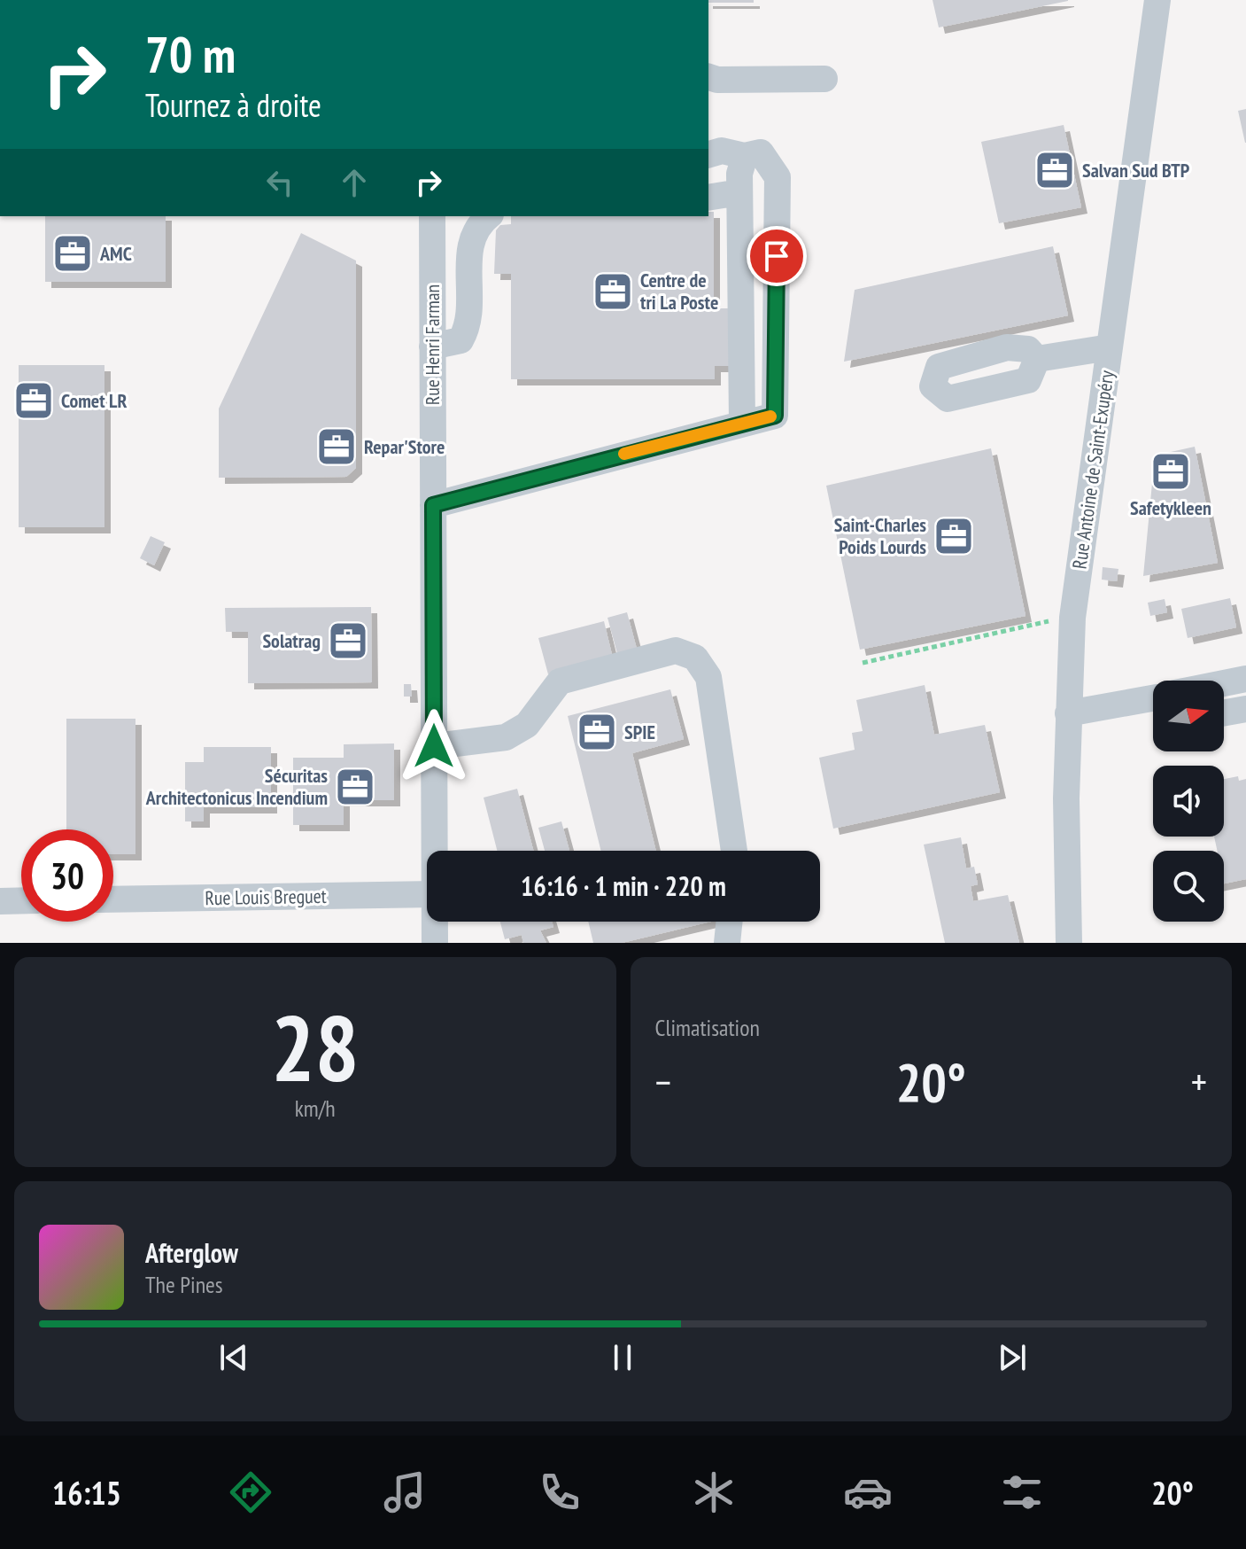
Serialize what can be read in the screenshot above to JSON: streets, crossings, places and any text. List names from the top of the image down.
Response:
{
  "streets": {
    "street": ["Rue Henri Farman", "Rue Antoine de Saint-Exupéry", "Rue Louis Breguet"]
  },
  "places": {
    "office": [
      "Salvan Sud BTP",
      "AMC",
      "Centre de tri La Poste",
      "Comet LR",
      "Repar'Store",
      "Safetykleen",
      "Saint-Charles Poids Lourds",
      "Solatrag",
      "SPIE",
      "Sécuritas Architectonicus Incendium"
    ]
  },
  "north": "right",
  "page": {
    "turn": ["70 m", "Tournez à droite"],
    "limit": "30",
    "trip": "16:16 · 1 min · 220 m",
    "tile": [
      ["28", "km/h"],
      "Climatisation"
    ],
    "heat": ["−", "20°", "+"],
    "song": ["Afterglow", "The Pines"],
    "tabs": ["16:15", "20°"]
  }
}
